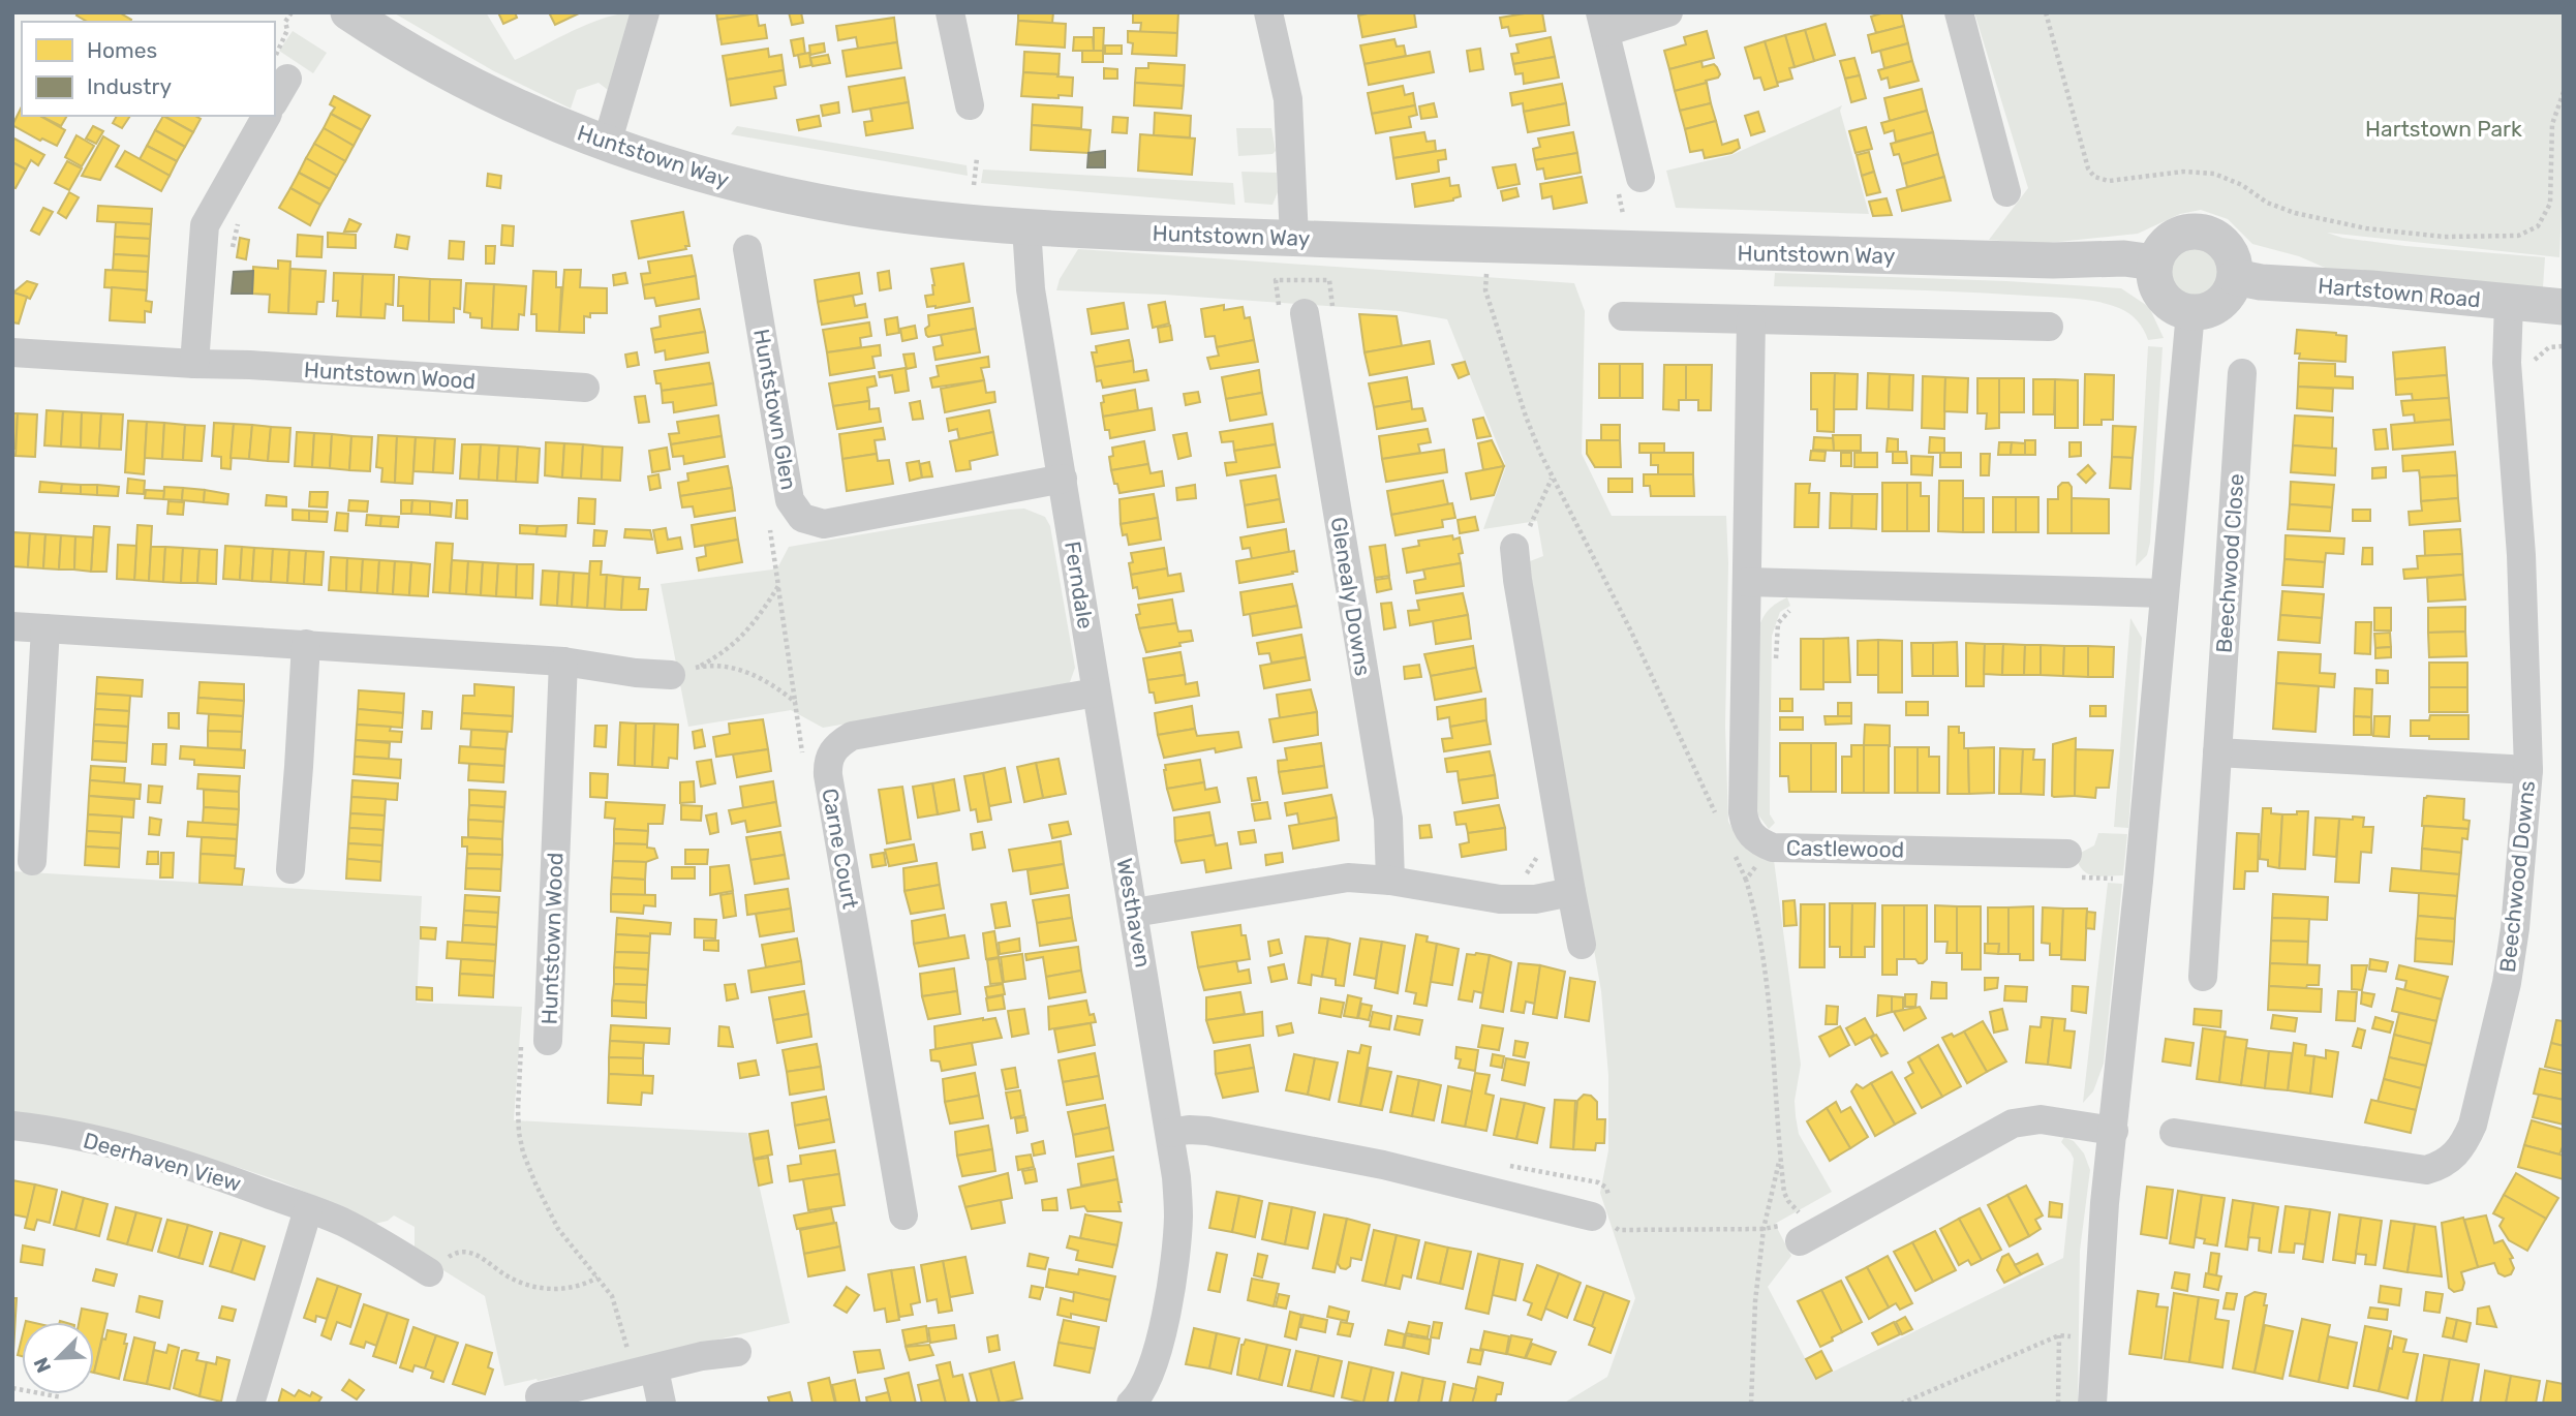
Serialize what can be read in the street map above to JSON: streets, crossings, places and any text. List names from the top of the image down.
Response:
{
  "streets": {
    "street": [
      "Huntstown Way",
      "Hartstown Road",
      "Huntstown Wood",
      "Huntstown Glen",
      "Beechwood Close",
      "Ferndale",
      "Glenealy Downs",
      "Carne Court",
      "Castlewood",
      "Beechwood Downs",
      "Westhaven",
      "Deerhaven View"
    ]
  },
  "crossings": [
    ["Huntstown Way", "Hartstown Road"],
    ["Huntstown Way", "Ferndale"],
    ["Hartstown Road", "Beechwood Downs"],
    ["Huntstown Glen", "Ferndale"],
    ["Ferndale", "Carne Court"],
    ["Ferndale", "Westhaven"],
    ["Carne Court", "Westhaven"]
  ],
  "parks": ["Hartstown Park"],
  "legend": ["Homes", "Industry"],
  "north": "bottom left"
}
